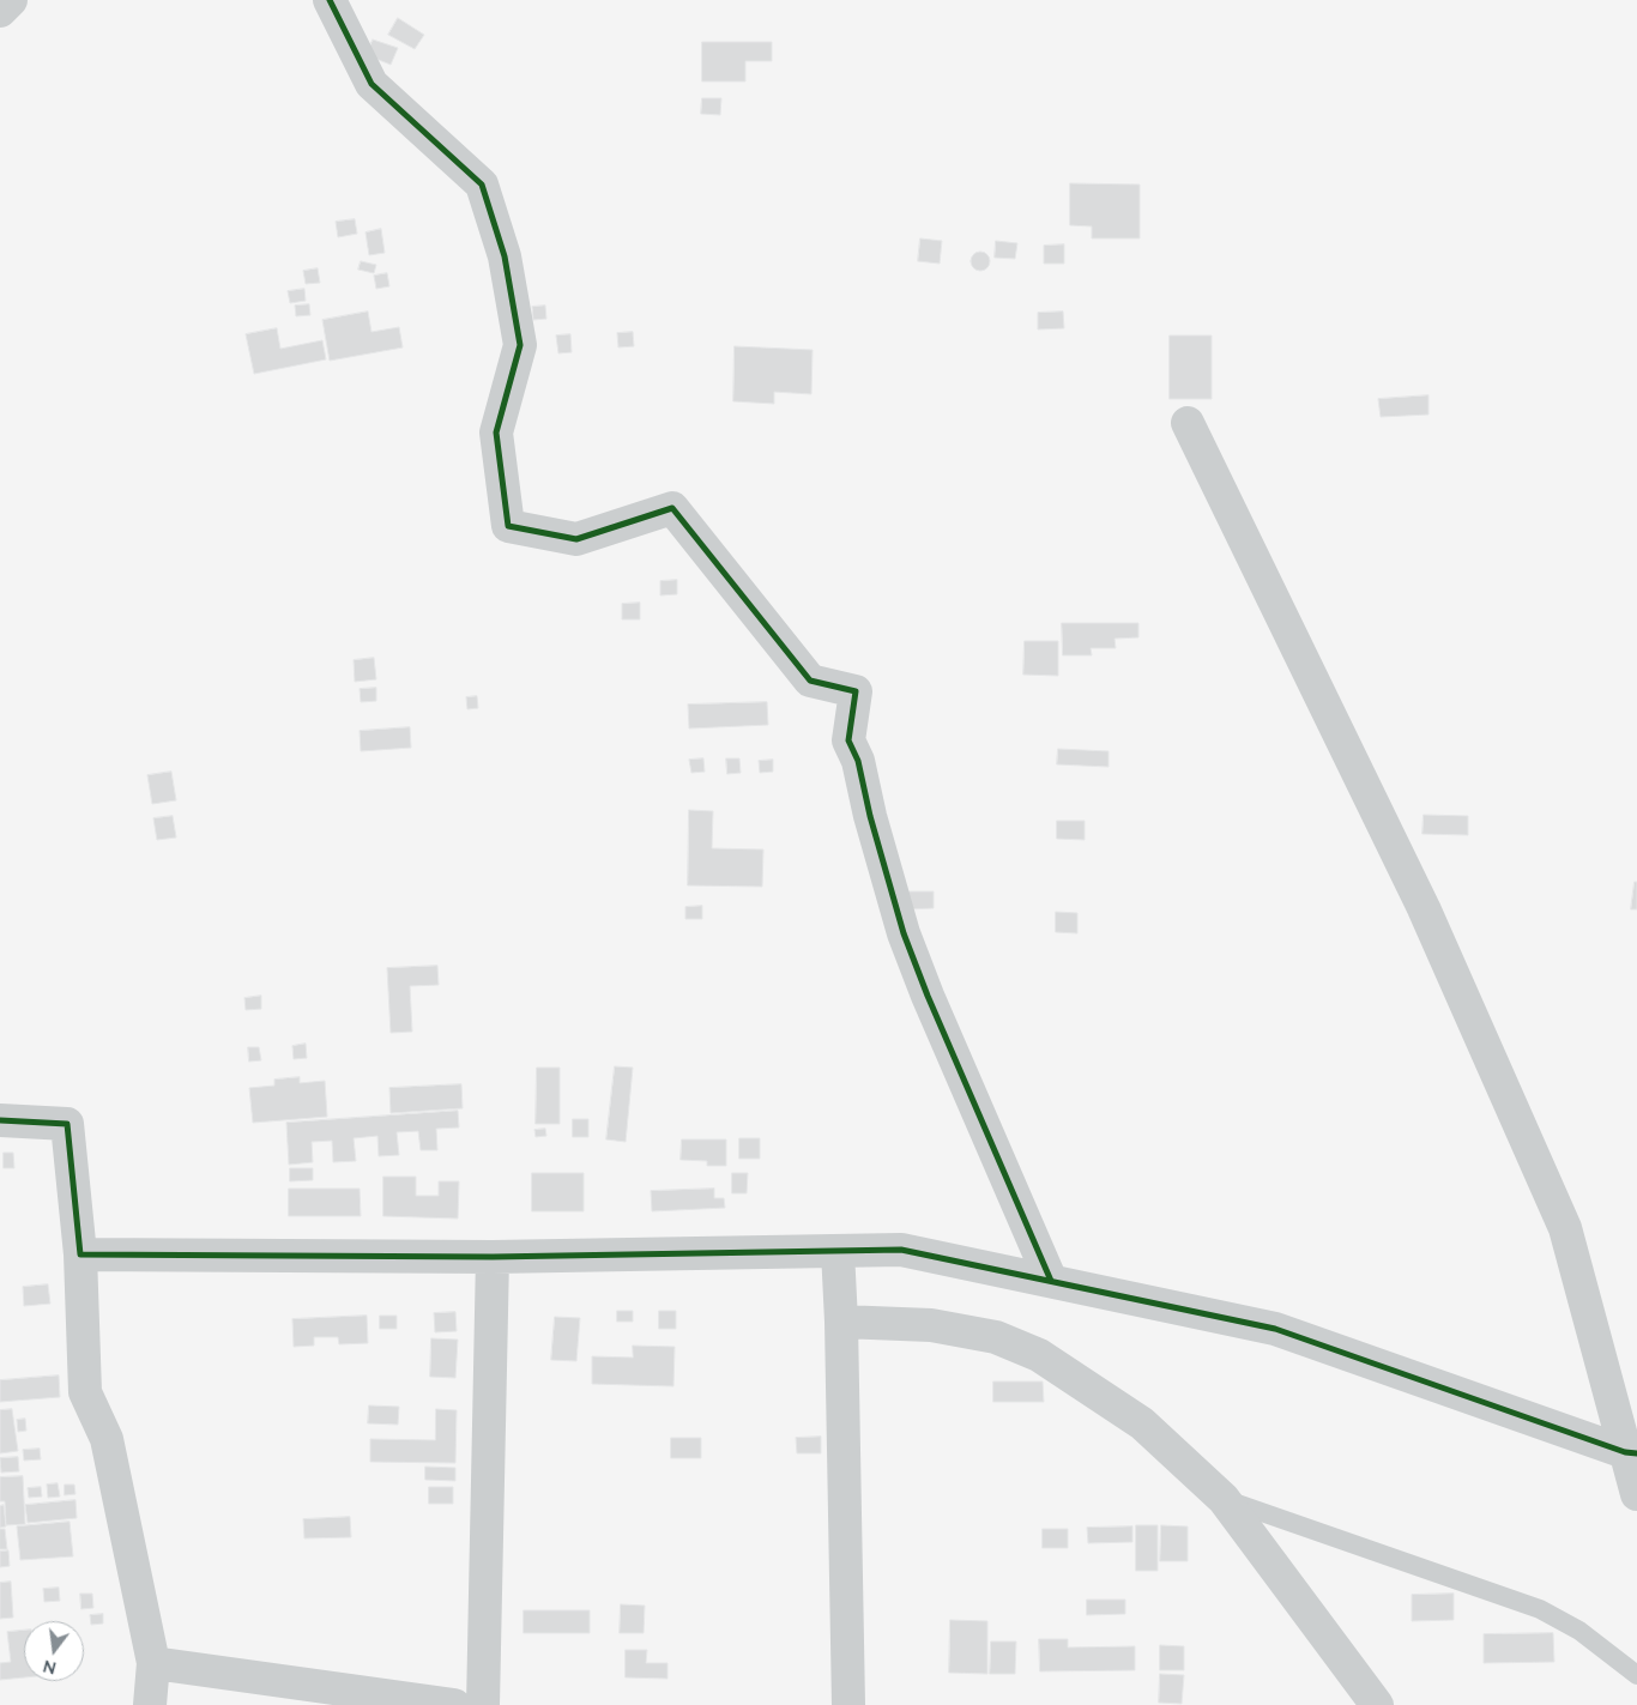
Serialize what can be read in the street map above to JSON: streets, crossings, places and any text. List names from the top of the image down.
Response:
{
  "north": "bottom"
}
